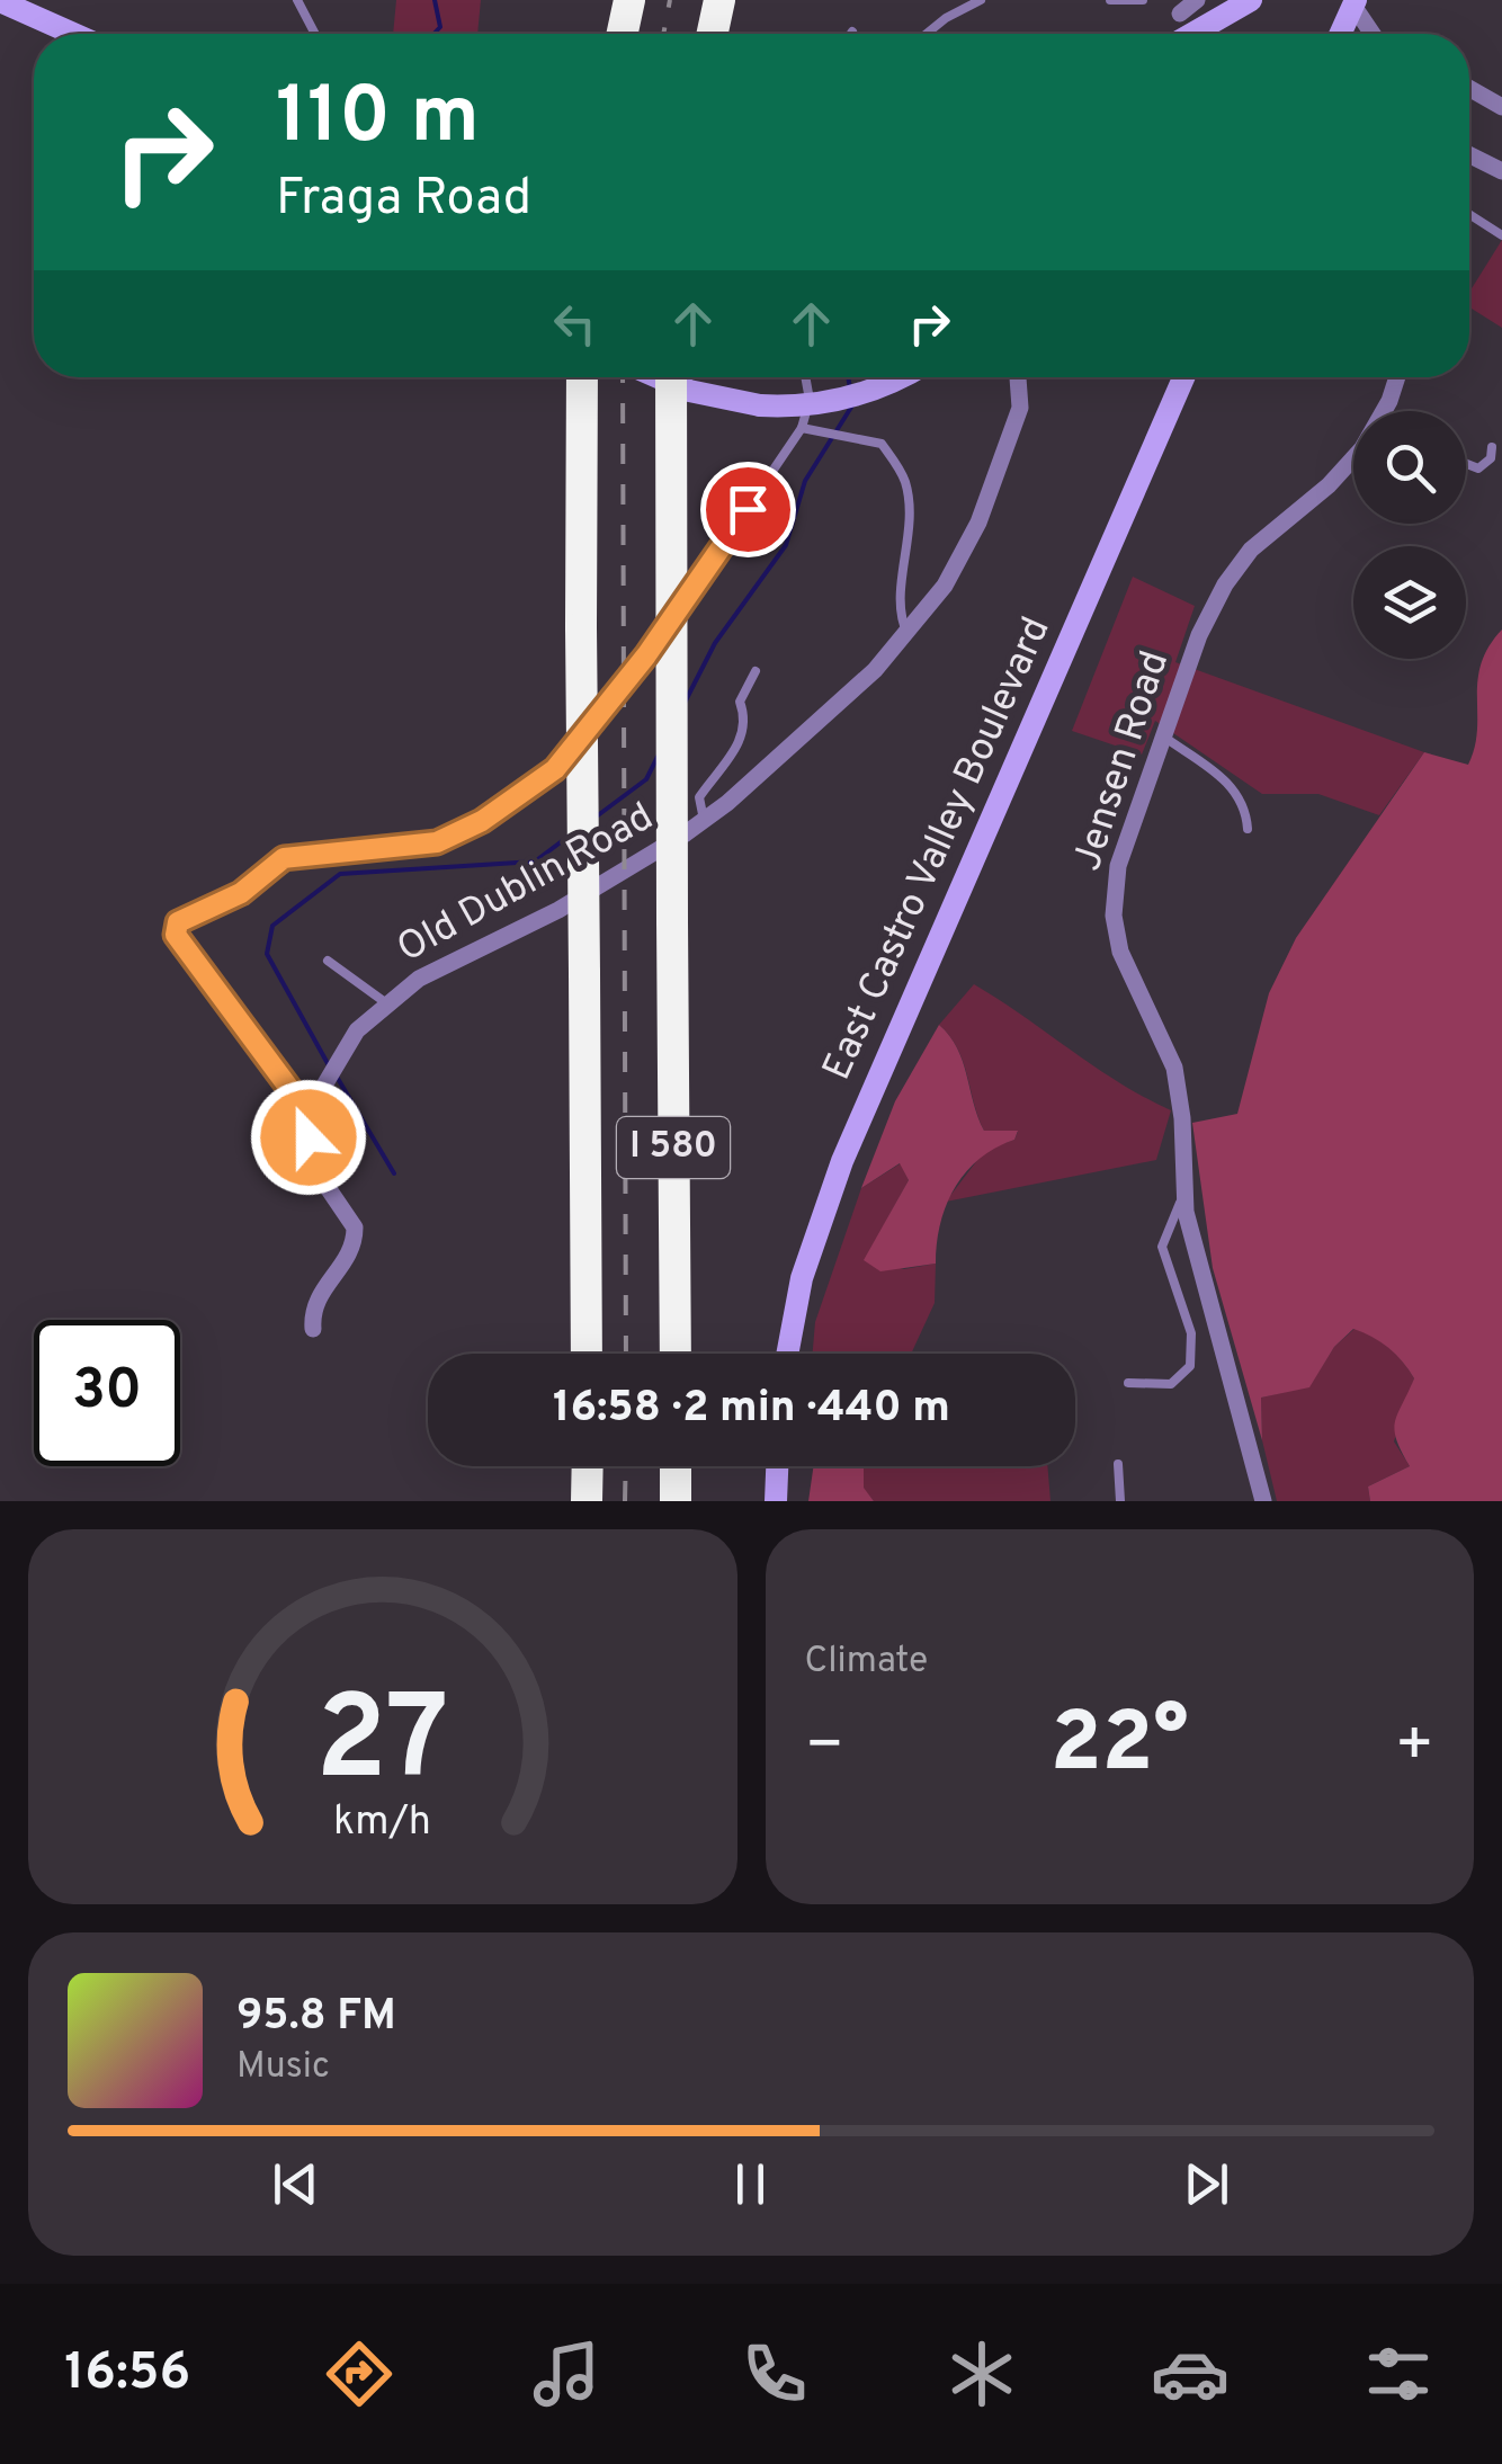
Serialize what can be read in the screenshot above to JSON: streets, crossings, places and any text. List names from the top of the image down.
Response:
{
  "streets": {
    "highway": ["I 580"],
    "main road": ["East Castro Valley Boulevard"],
    "street": ["Jensen Road", "Old Dublin Road"]
  },
  "page": {
    "turn": ["110 m", "Fraga Road"],
    "limit": "30",
    "trip": "16:58 · 2 min · 440 m",
    "tile": "Climate",
    "heat": ["−", "22°", "+"],
    "song": ["95.8 FM", "Music"],
    "tabs": "16:56",
    "gauge": ["27", "km/h"]
  }
}
